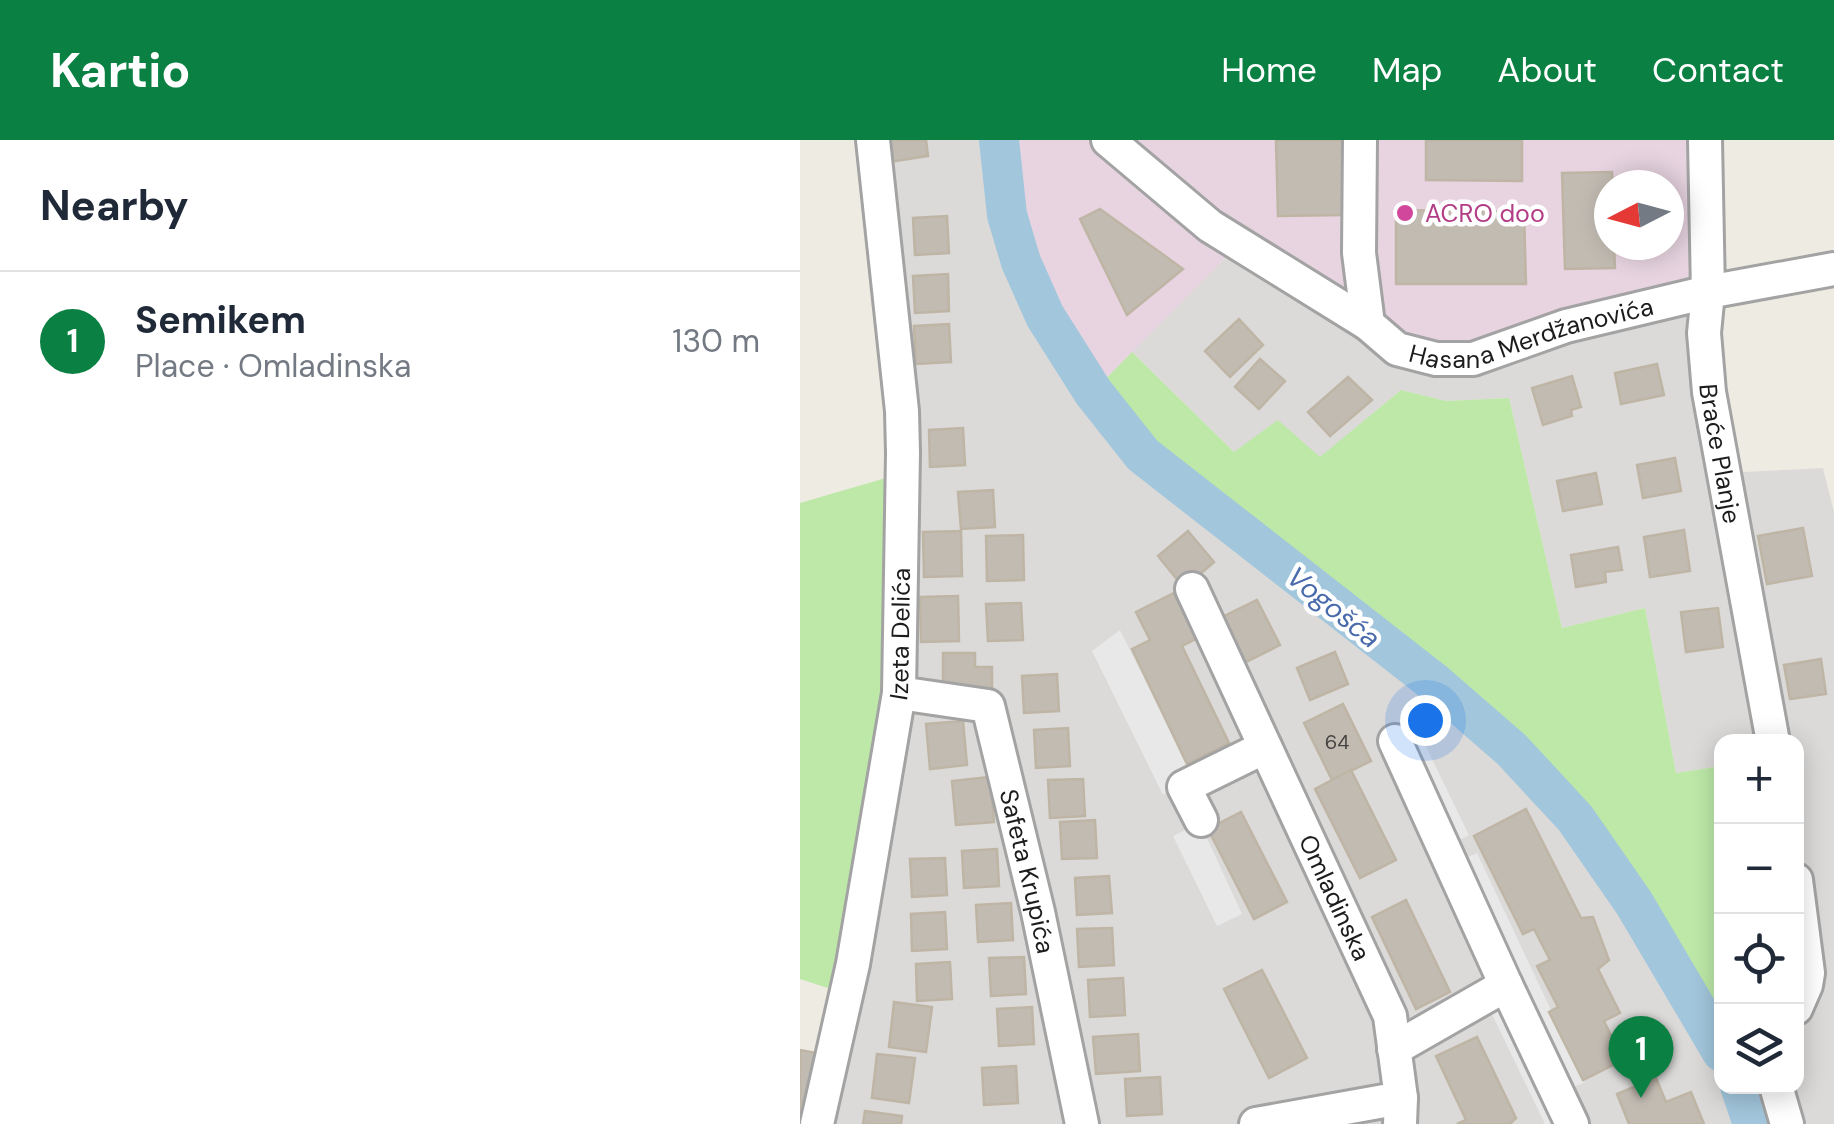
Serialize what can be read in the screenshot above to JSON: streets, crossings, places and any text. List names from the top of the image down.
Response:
{
  "streets": {
    "street": [
      "Hasana Merdžanovića",
      "Braće Planje",
      "Izeta Delića",
      "Safeta Krupića",
      "Omladinska"
    ]
  },
  "crossings": [
    ["Hasana Merdžanovića", "Braće Planje"],
    ["Izeta Delića", "Safeta Krupića"]
  ],
  "water": ["Vogošća"],
  "places": ["ACRO doo"],
  "house_numbers": ["64"],
  "north": "left",
  "page": {
    "header": "Kartio",
    "nav": [
      "Home",
      "Map",
      "About",
      "Contact"
    ],
    "heading": "Nearby",
    "list": [
      {
        "mark": "1",
        "name": "Semikem",
        "note": "Place · Omladinska",
        "value": "130 m"
      }
    ],
    "map_buttons": ["+", "−"],
    "pins": "1"
  }
}
